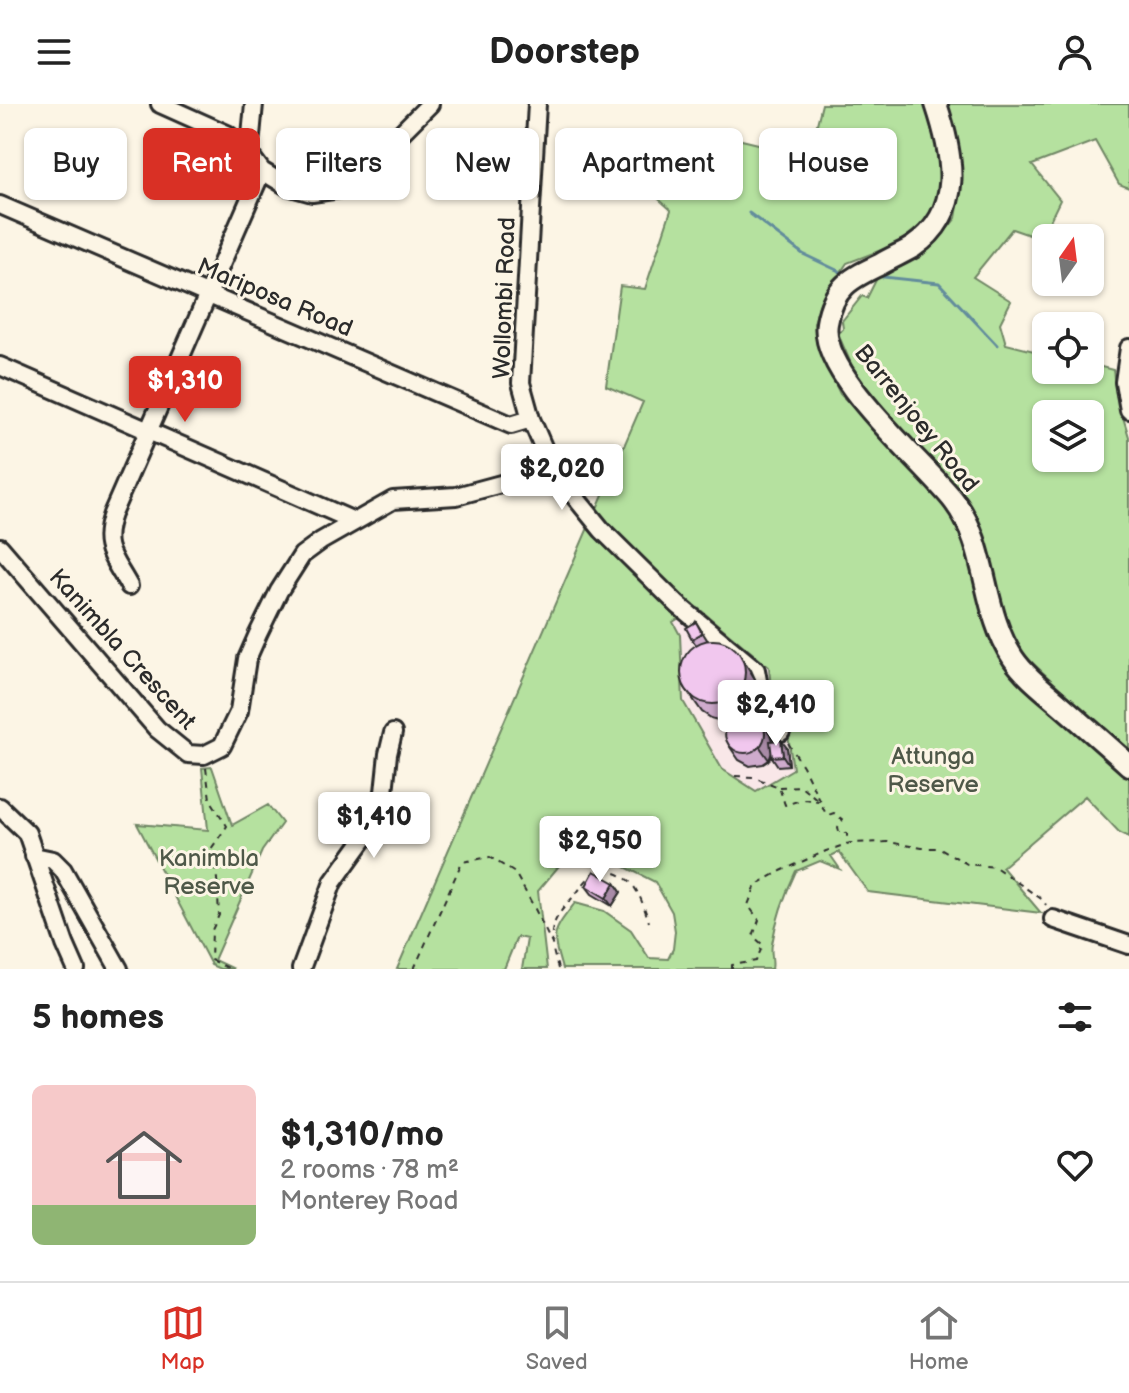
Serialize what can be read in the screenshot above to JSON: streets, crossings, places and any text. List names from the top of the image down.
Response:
{
  "streets": {
    "main road": ["Barrenjoey Road"],
    "street": ["Mariposa Road", "Wollombi Road", "Kanimbla Crescent"]
  },
  "crossings": [
    ["Mariposa Road", "Wollombi Road"],
    ["Wollombi Road", "Kanimbla Crescent"]
  ],
  "parks": ["Attunga Reserve", "Kanimbla Reserve"],
  "north": "top",
  "page": {
    "header": "Doorstep",
    "chip": [
      "Buy",
      "Rent",
      "Filters",
      "New",
      "Apartment",
      "House"
    ],
    "price": [
      "$1,310",
      "$2,020",
      "$2,410",
      "$1,410",
      "$2,950"
    ],
    "heading": "5 homes",
    "list": [
      {
        "name": "$1,310/mo",
        "note": "2 rooms · 78 m² · Monterey Road"
      }
    ],
    "tabs": ["Map", "Saved", "Home"]
  }
}
